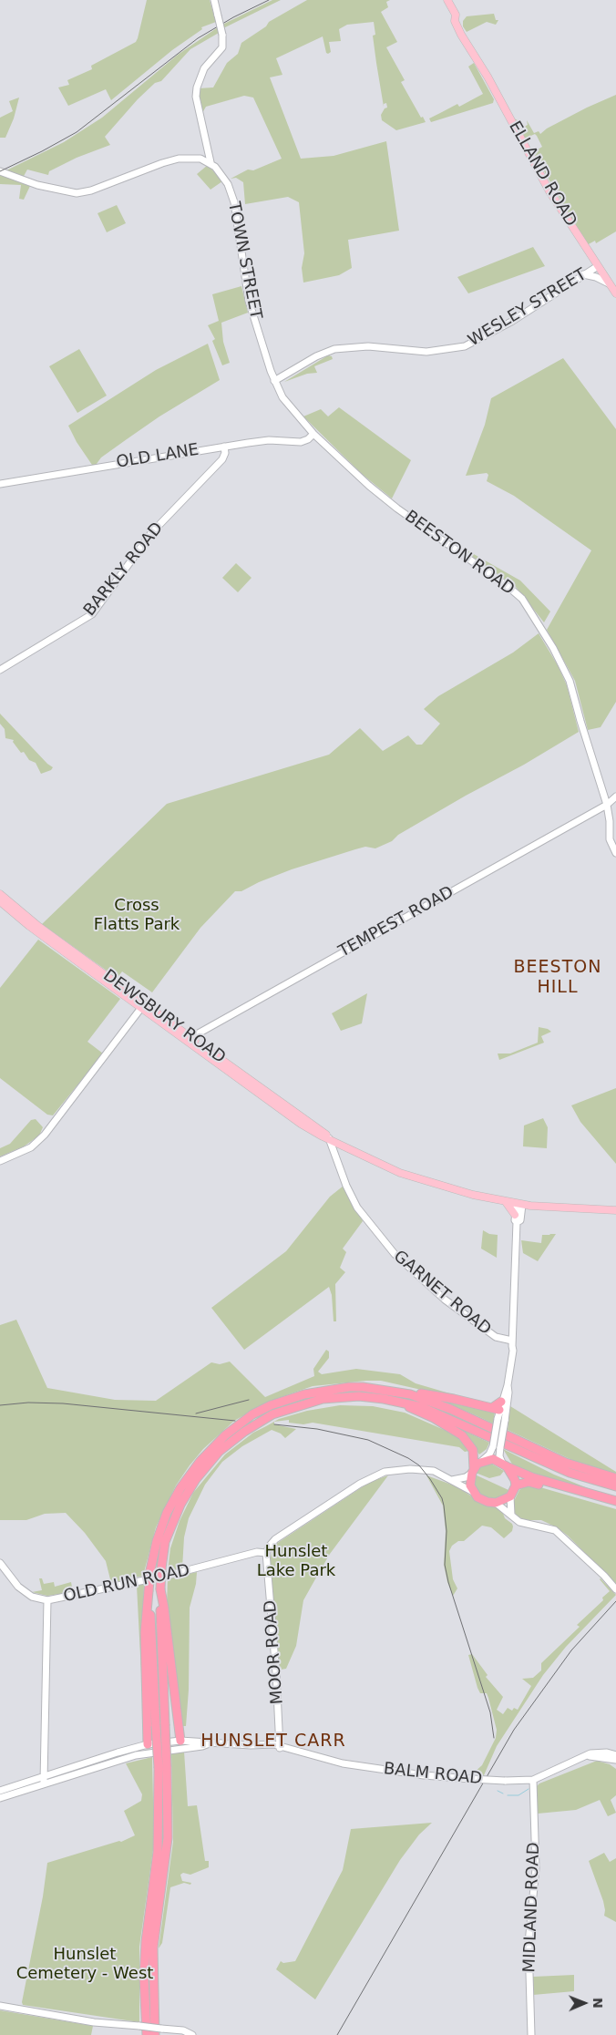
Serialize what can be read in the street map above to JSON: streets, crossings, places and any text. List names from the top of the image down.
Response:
{
  "streets": {
    "main road": ["ELLAND ROAD", "DEWSBURY ROAD"],
    "street": [
      "TOWN STREET",
      "WESLEY STREET",
      "OLD LANE",
      "BEESTON ROAD",
      "BARKLY ROAD",
      "TEMPEST ROAD",
      "GARNET ROAD",
      "OLD RUN ROAD",
      "MOOR ROAD",
      "BALM ROAD",
      "MIDLAND ROAD"
    ]
  },
  "crossings": [
    ["ELLAND ROAD", "WESLEY STREET"],
    ["TOWN STREET", "WESLEY STREET"],
    ["TOWN STREET", "OLD LANE"],
    ["TOWN STREET", "BEESTON ROAD"],
    ["OLD LANE", "BEESTON ROAD"],
    ["OLD LANE", "BARKLY ROAD"],
    ["BEESTON ROAD", "TEMPEST ROAD"],
    ["TEMPEST ROAD", "DEWSBURY ROAD"],
    ["DEWSBURY ROAD", "GARNET ROAD"],
    ["OLD RUN ROAD", "MOOR ROAD"],
    ["MOOR ROAD", "BALM ROAD"],
    ["BALM ROAD", "MIDLAND ROAD"]
  ],
  "districts": ["BEESTON HILL", "HUNSLET CARR"],
  "parks": ["Cross Flatts Park", "Hunslet Lake Park", "Hunslet Cemetery - West"],
  "north": "right"
}
